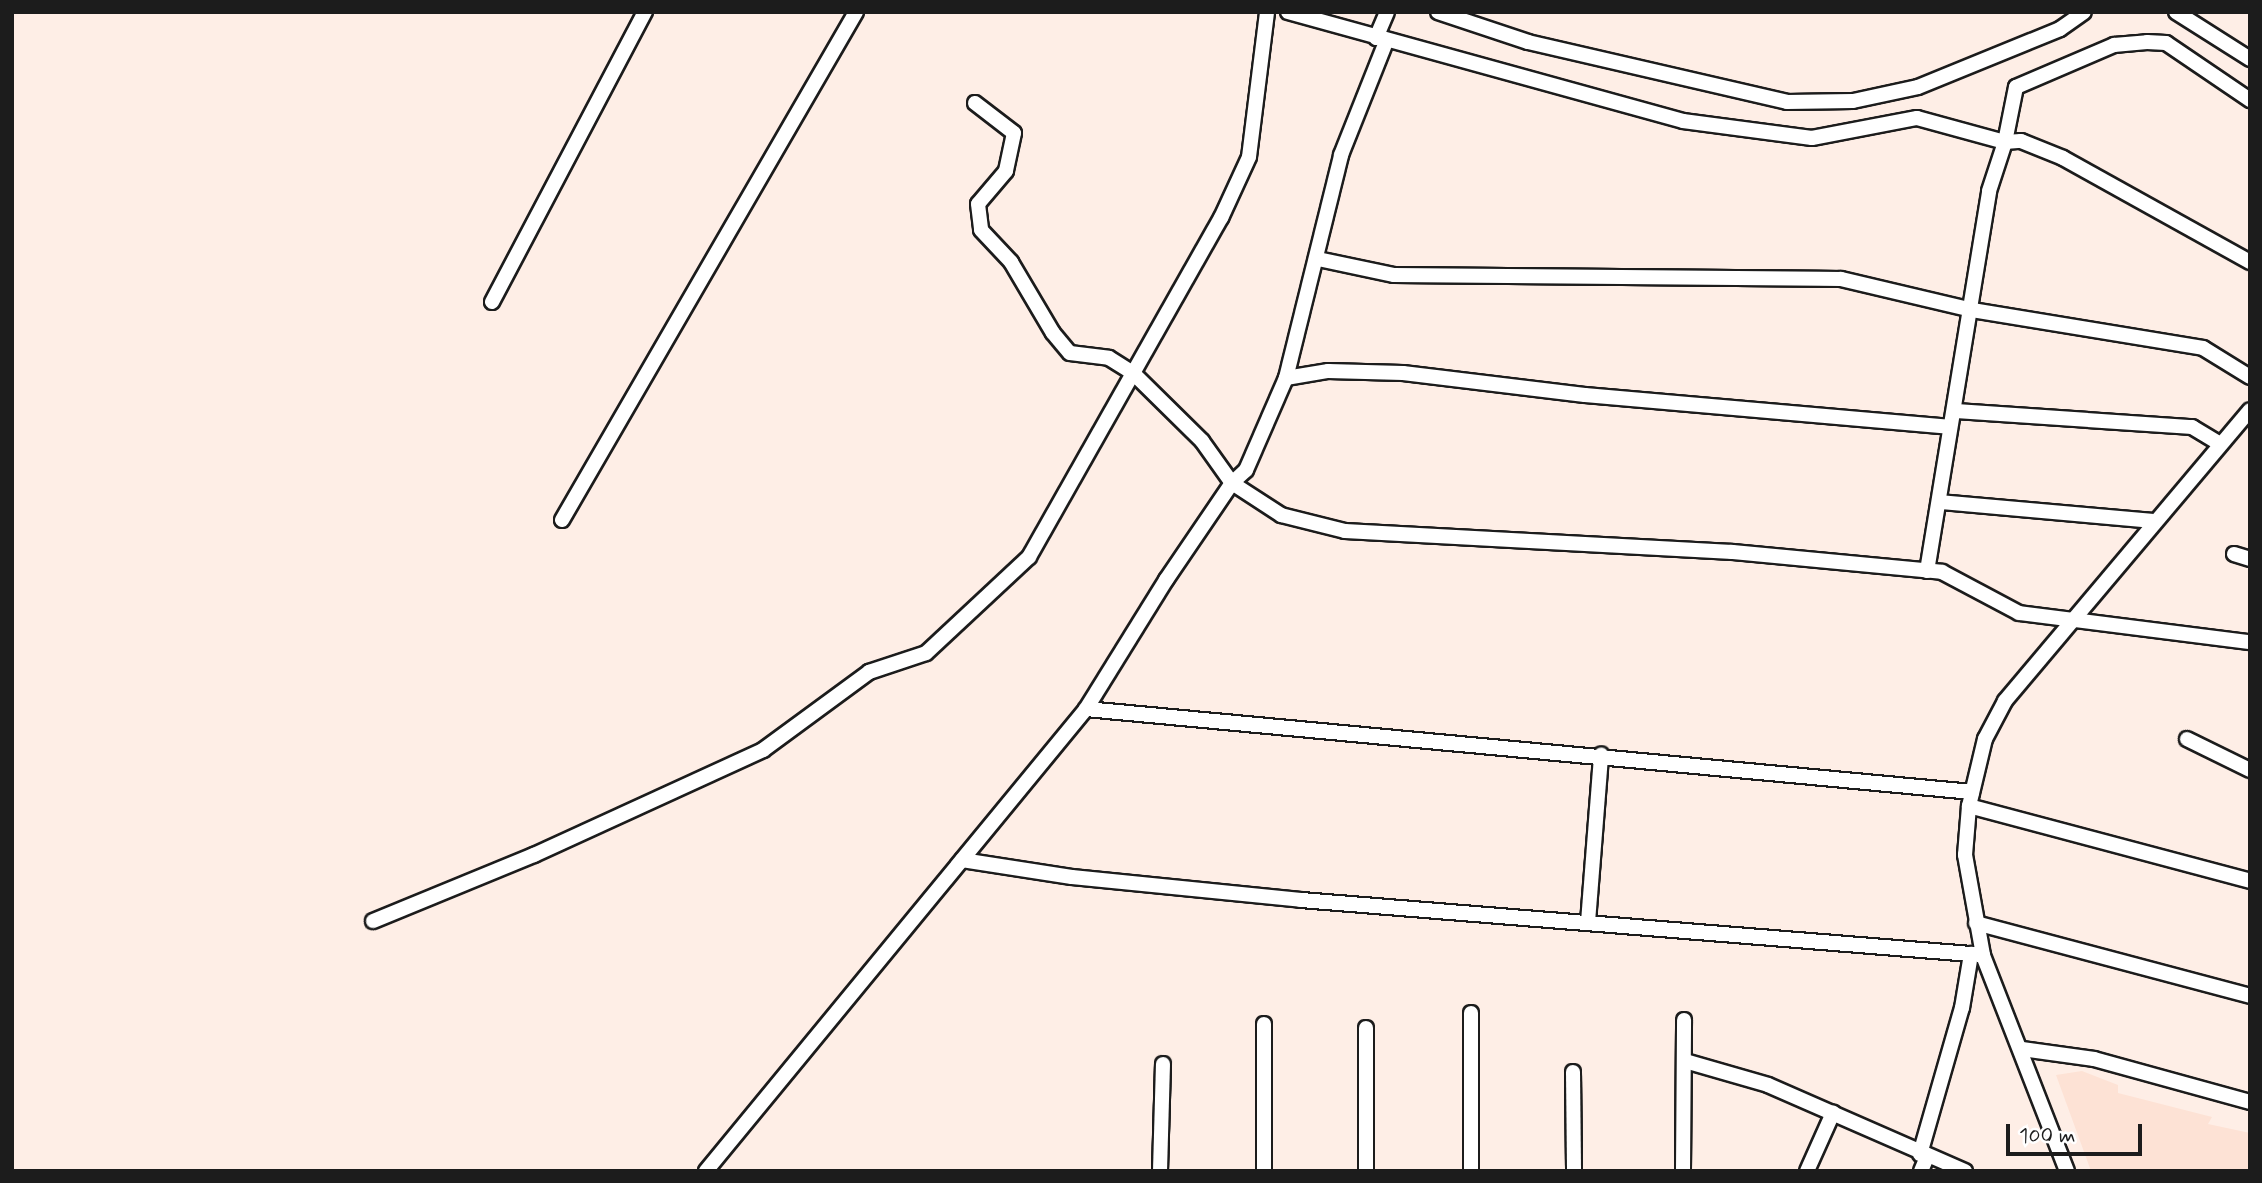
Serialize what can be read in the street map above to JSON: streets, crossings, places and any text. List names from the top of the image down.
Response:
{
  "scale_bar": "100 m"
}
